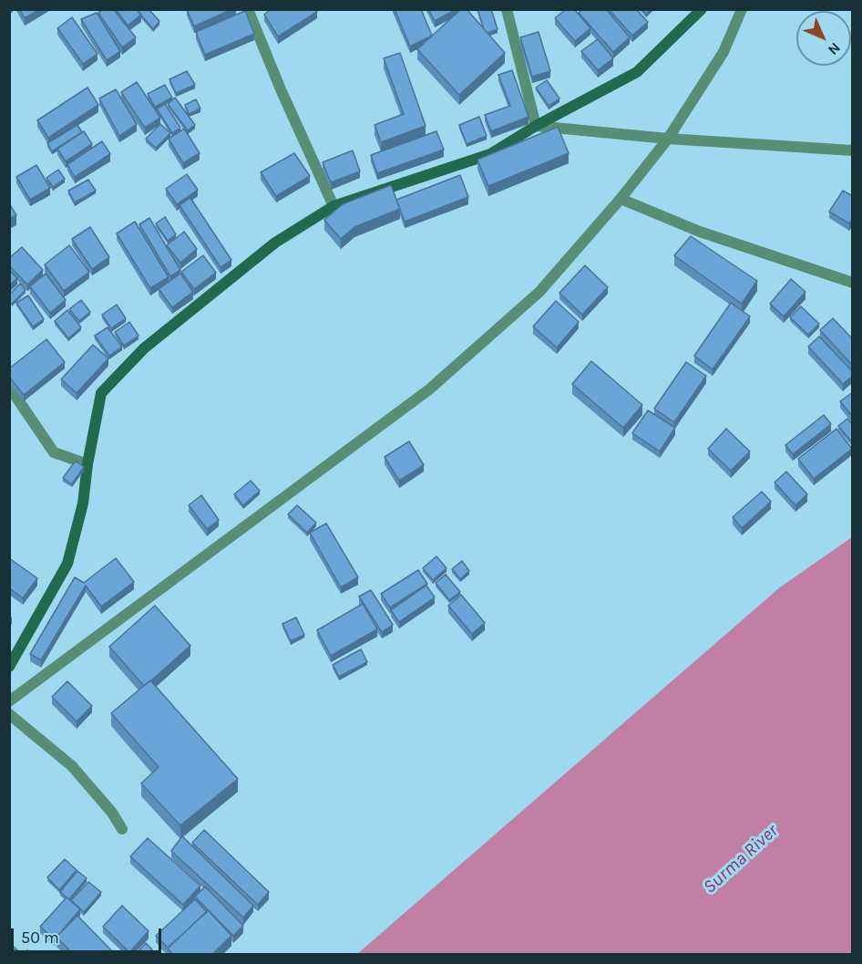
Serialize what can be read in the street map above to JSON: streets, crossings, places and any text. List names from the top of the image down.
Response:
{
  "water": ["Surma River"],
  "scale_bar": "50 m",
  "north": "bottom right"
}
